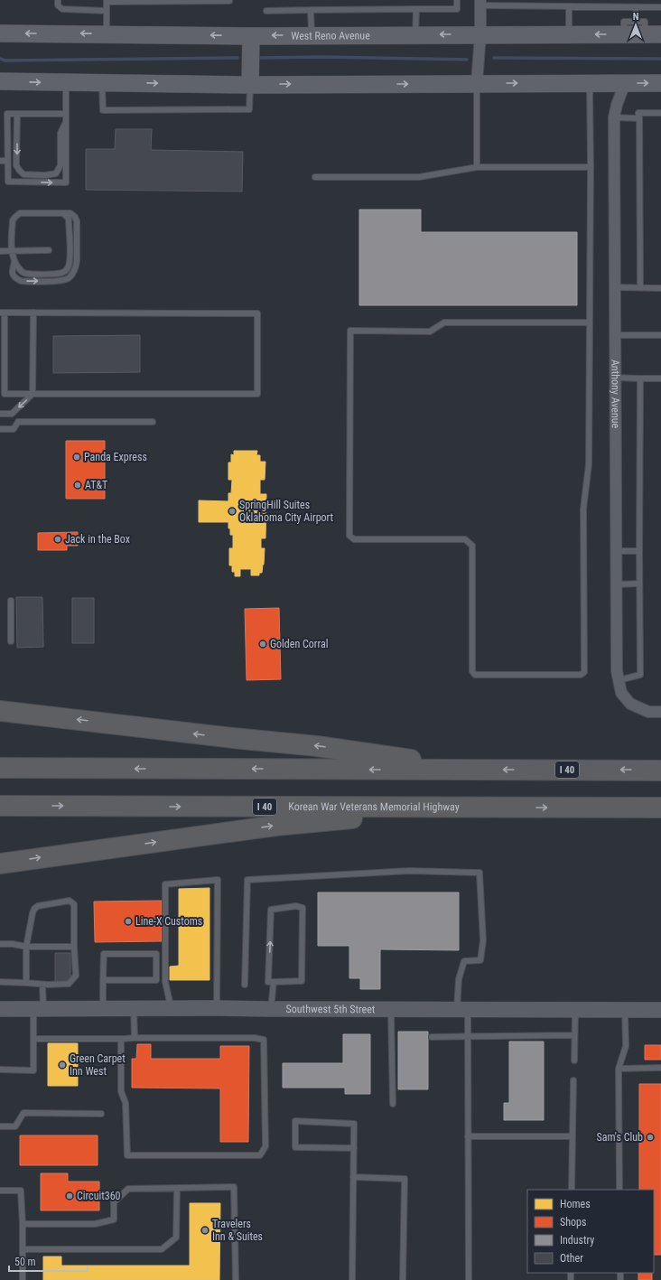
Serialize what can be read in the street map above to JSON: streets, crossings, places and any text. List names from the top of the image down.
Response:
{
  "streets": {
    "highway": ["I 40", "Korean War Veterans Memorial Highway"],
    "main road": ["West Reno Avenue"],
    "street": ["Anthony Avenue", "Southwest 5th Street"]
  },
  "places": [
    "Panda Express",
    "AT&T",
    "SpringHill Suites Oklahoma City Airport",
    "Jack in the Box",
    "Golden Corral",
    "Line-X Customs",
    "Green Carpet Inn West",
    "Sam's Club",
    "Circuit360",
    "Travelers Inn & Suites"
  ],
  "legend": [
    "Homes",
    "Shops",
    "Industry",
    "Other"
  ],
  "scale_bar": "50 m",
  "north": "top"
}
